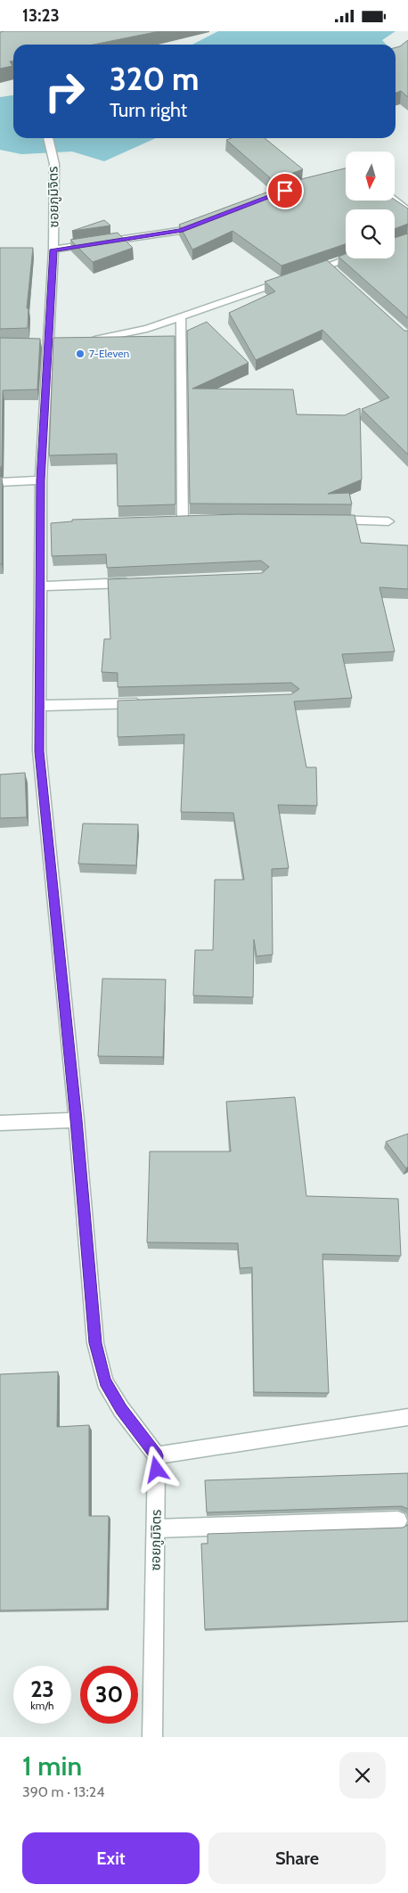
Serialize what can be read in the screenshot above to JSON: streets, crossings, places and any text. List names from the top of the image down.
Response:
{
  "streets": {
    "street": ["ซอยภูมิจิตร"]
  },
  "places": ["7-Eleven"],
  "north": "bottom",
  "page": {
    "status": "13:23",
    "turn": ["320 m", "Turn right"],
    "speed": "23 km/h",
    "limit": "30",
    "heading": ["1 min", "390 m · 13:24"],
    "buttons": ["Exit", "Share"]
  }
}
